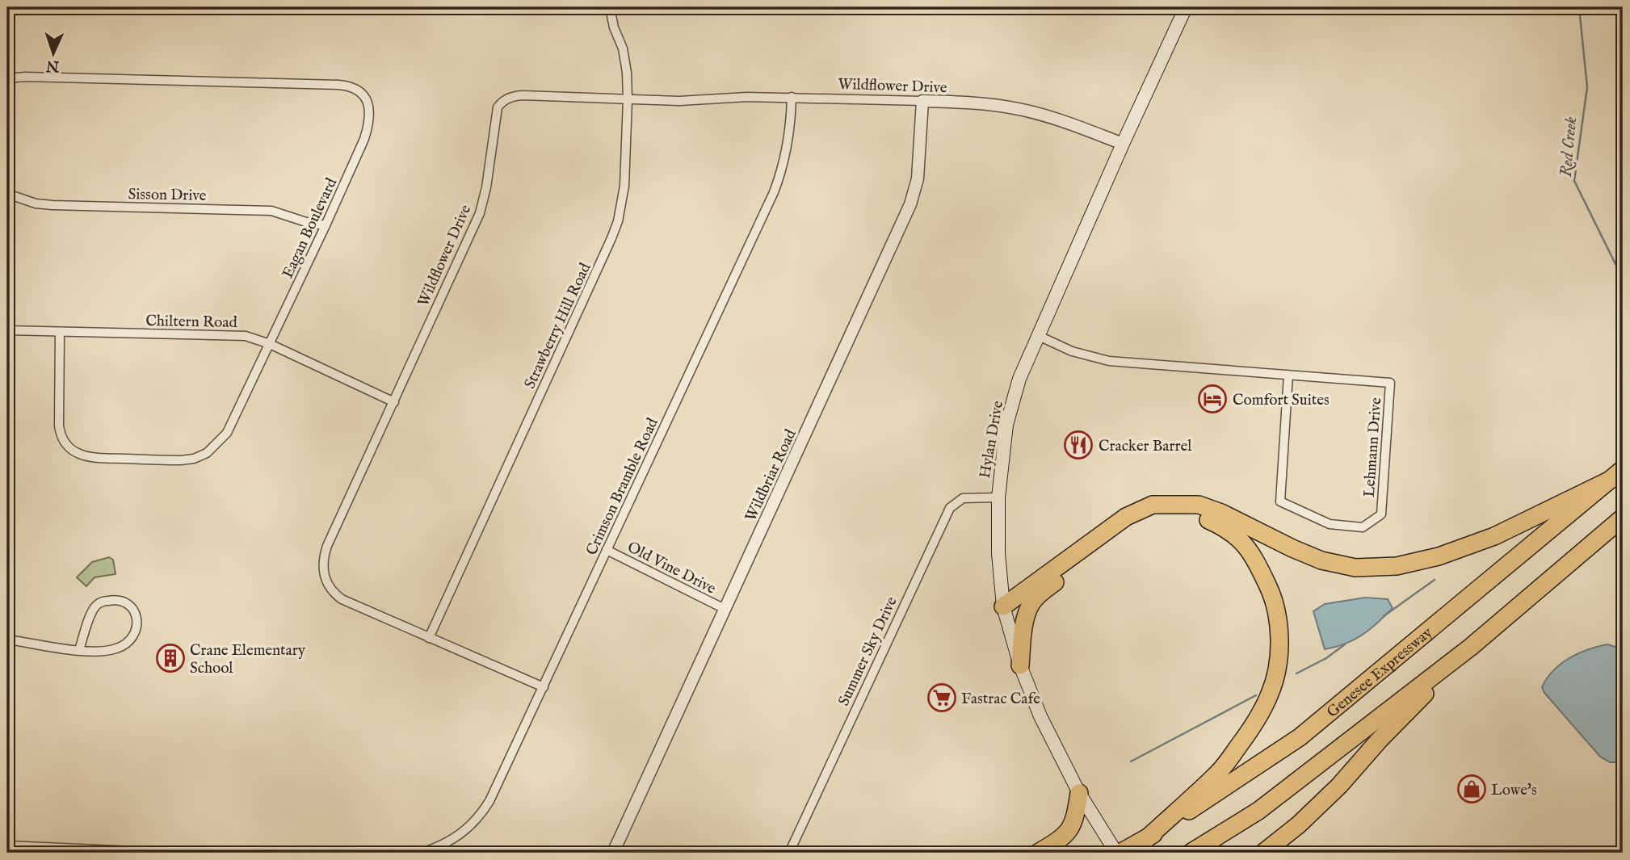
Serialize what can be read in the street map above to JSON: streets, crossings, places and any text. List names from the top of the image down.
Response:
{
  "streets": {
    "highway": ["Genesee Expressway"],
    "main road": ["Hylan Drive"],
    "street": [
      "Wildflower Drive",
      "Sisson Drive",
      "Eagan Boulevard",
      "Chiltern Road",
      "Strawberry Hill Road",
      "Lehmann Drive",
      "Wildbriar Road",
      "Crimson Bramble Road",
      "Old Vine Drive",
      "Summer Sky Drive"
    ]
  },
  "crossings": [
    ["Wildflower Drive", "Chiltern Road"],
    ["Wildflower Drive", "Strawberry Hill Road"],
    ["Wildflower Drive", "Hylan Drive"],
    ["Wildflower Drive", "Wildbriar Road"],
    ["Wildflower Drive", "Crimson Bramble Road"],
    ["Sisson Drive", "Eagan Boulevard"],
    ["Eagan Boulevard", "Chiltern Road"],
    ["Hylan Drive", "Lehmann Drive"],
    ["Hylan Drive", "Summer Sky Drive"],
    ["Hylan Drive", "Genesee Expressway"],
    ["Wildbriar Road", "Old Vine Drive"],
    ["Crimson Bramble Road", "Old Vine Drive"]
  ],
  "water": ["Red Creek"],
  "places": {
    "hotel": ["Comfort Suites"],
    "restaurant": ["Cracker Barrel"],
    "building": ["Crane Elementary School"],
    "supermarket": ["Fastrac Cafe"],
    "shop": ["Lowe's"]
  },
  "north": "bottom"
}
